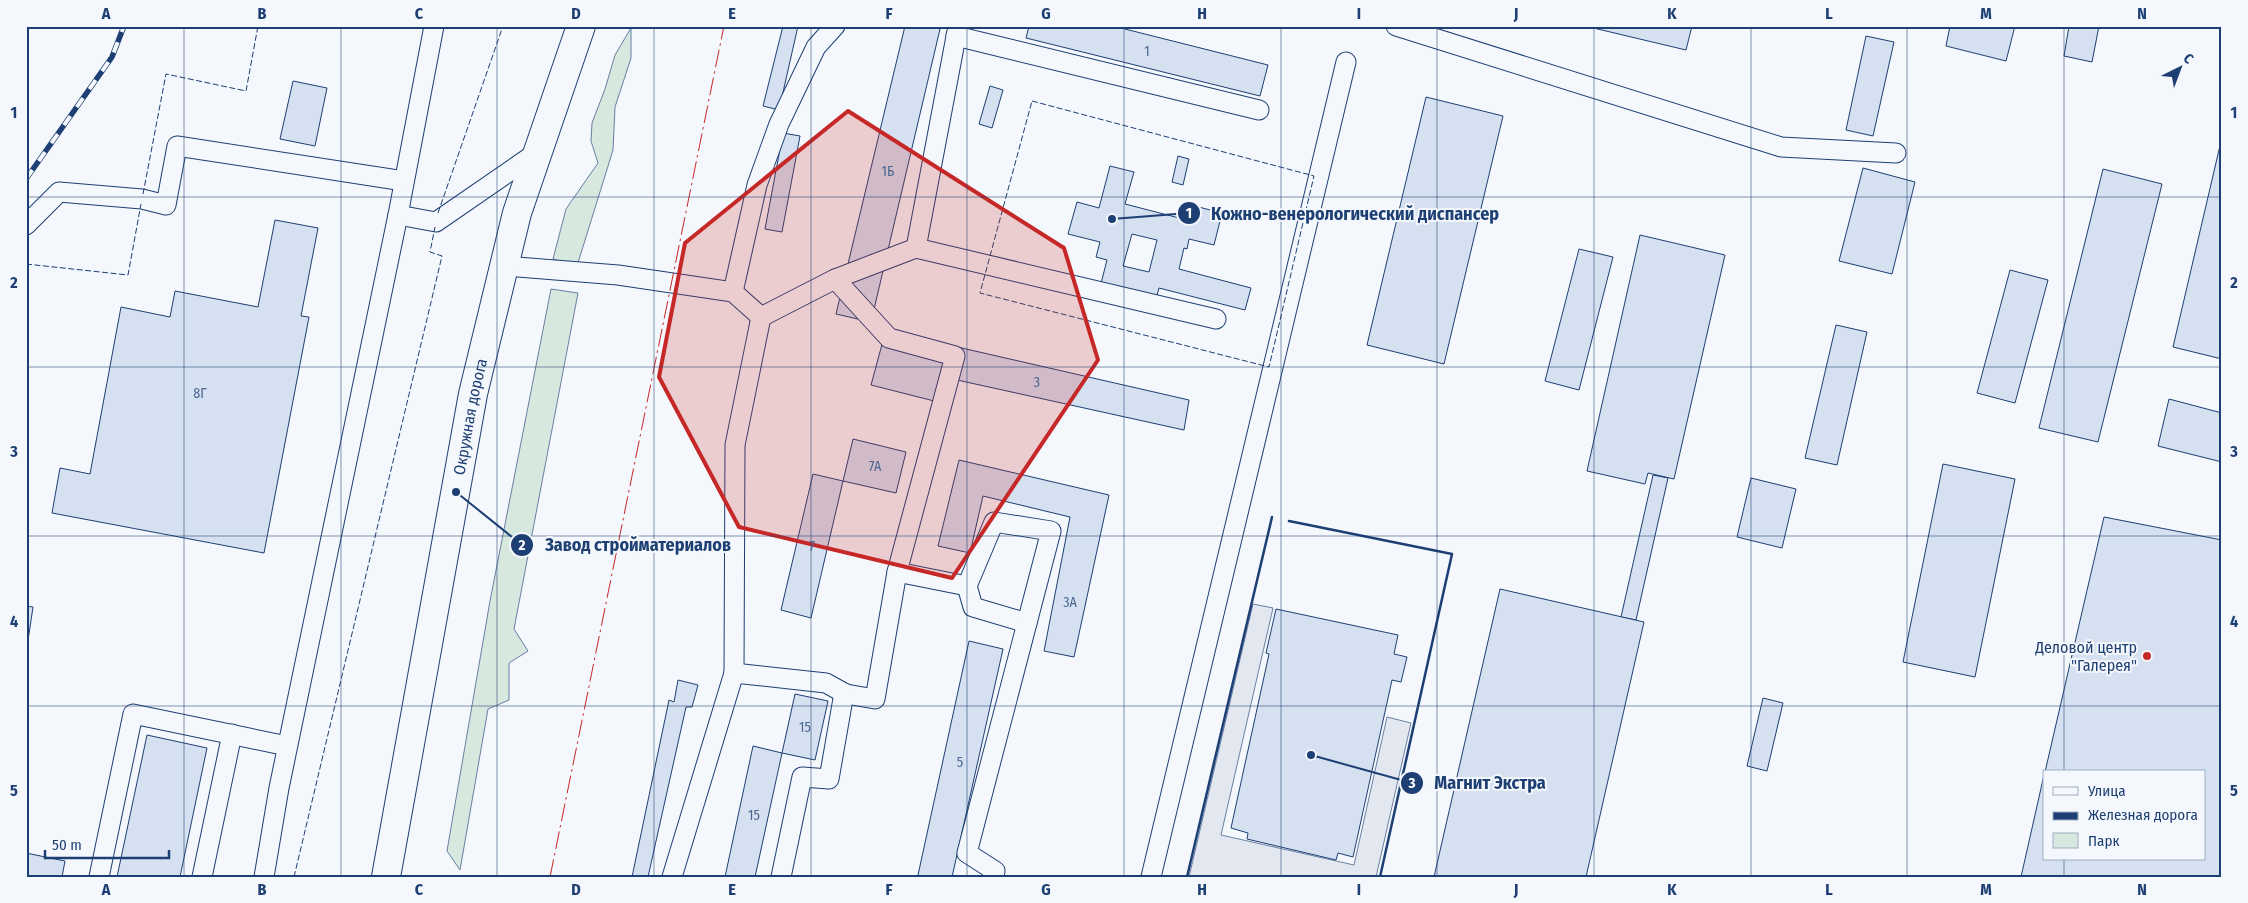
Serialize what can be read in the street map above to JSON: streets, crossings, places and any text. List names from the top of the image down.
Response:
{
  "streets": {
    "highway": ["Окружная дорога"]
  },
  "places": [
    "Кожно-венерологический диспансер",
    "Завод стройматериалов",
    "Деловой центр \"Галерея\"",
    "Магнит Экстра"
  ],
  "house_numbers": [
    "1",
    "1Б",
    "3",
    "8Г",
    "7А",
    "7",
    "3А",
    "15",
    "5",
    "15"
  ],
  "legend": ["Улица", "Железная дорога", "Парк"],
  "scale_bar": "50 m",
  "north": "top right",
  "grid": {
    "columns": [
      "A",
      "B",
      "C",
      "D",
      "E",
      "F",
      "G",
      "H",
      "I",
      "J",
      "K",
      "L",
      "M",
      "N"
    ],
    "rows": [
      "1",
      "2",
      "3",
      "4",
      "5"
    ]
  }
}
